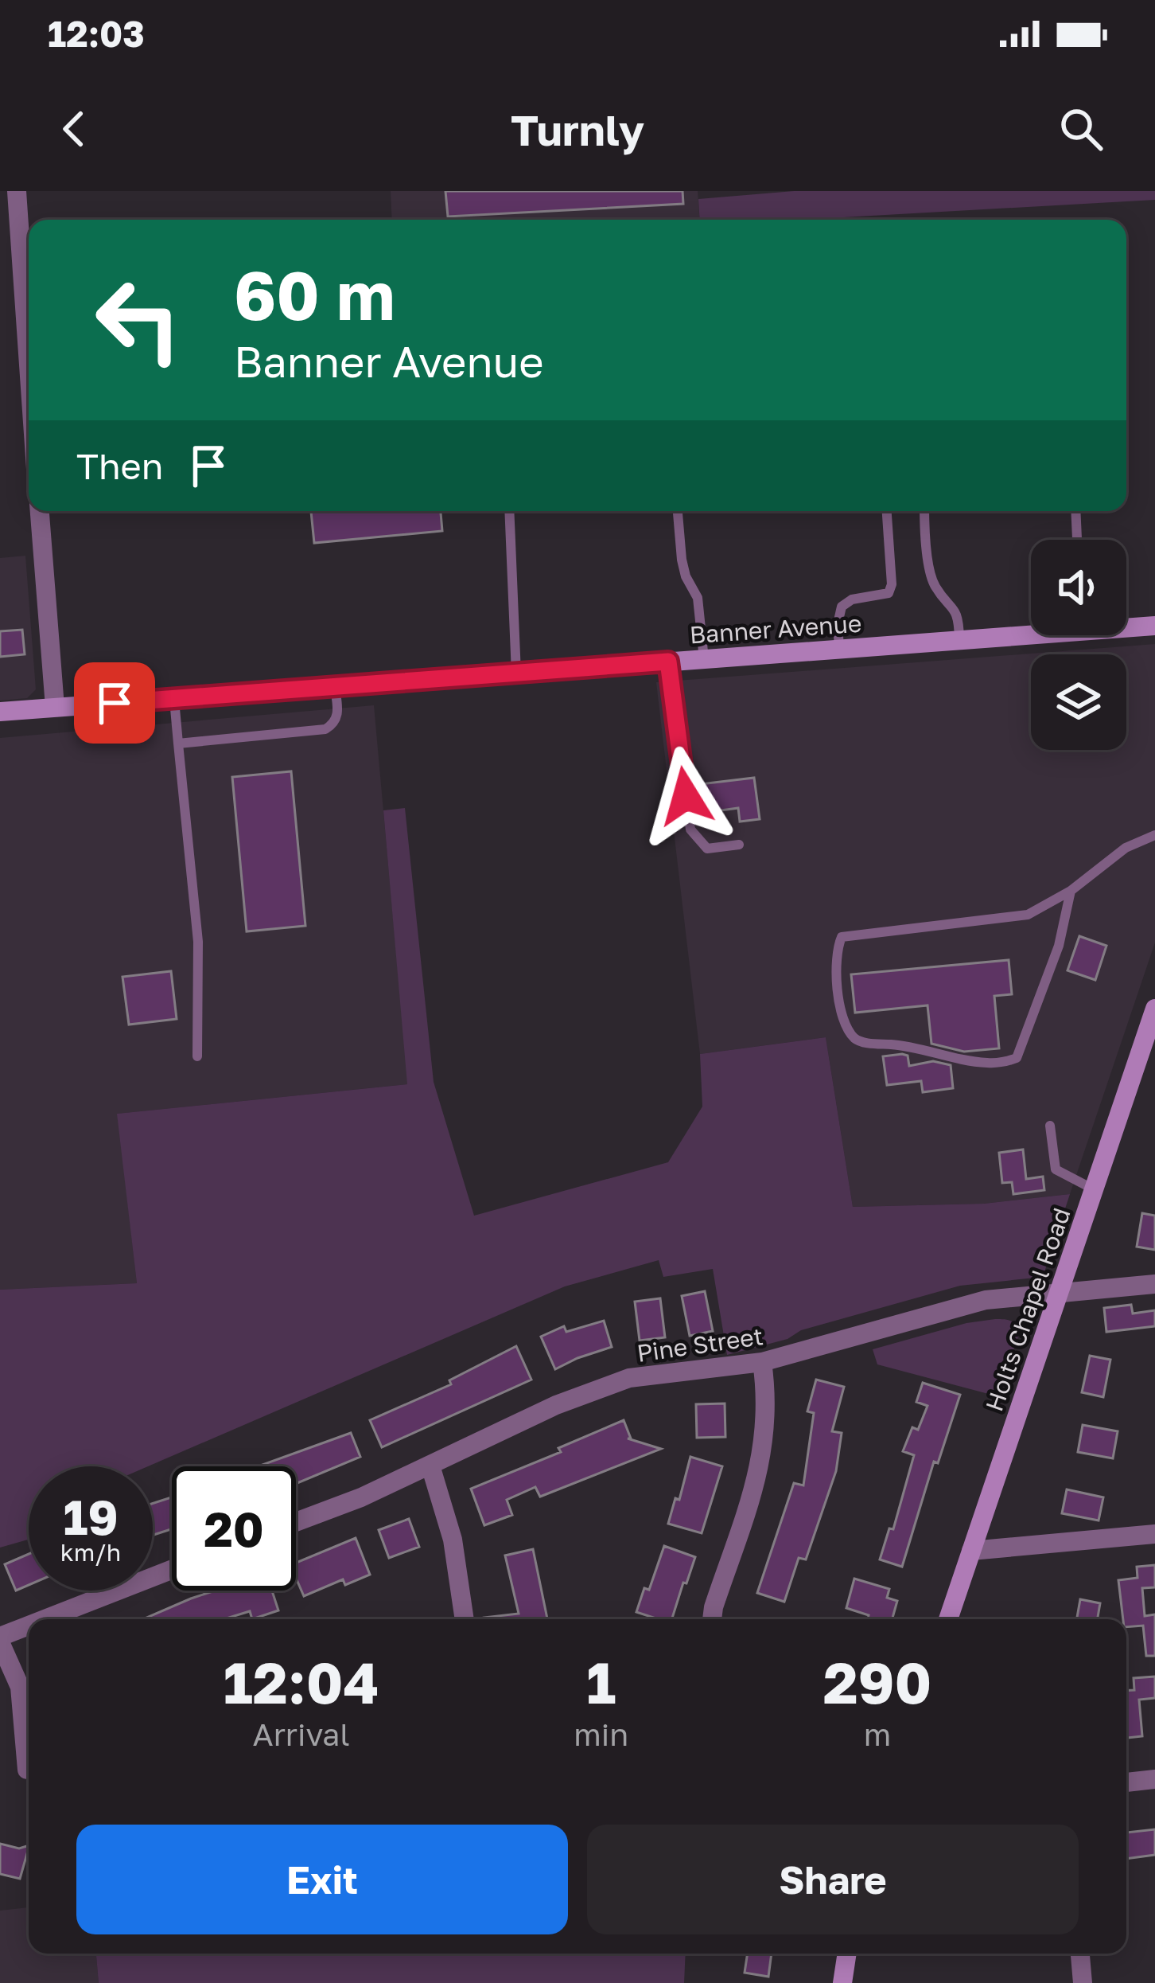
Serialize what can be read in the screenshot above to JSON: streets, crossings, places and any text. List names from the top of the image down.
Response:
{
  "streets": {
    "street": ["Banner Avenue", "Holts Chapel Road", "Pine Street"]
  },
  "crossings": [
    ["Holts Chapel Road", "Pine Street"]
  ],
  "page": {
    "status": "12:03",
    "header": "Turnly",
    "turn": ["60 m", "Banner Avenue"],
    "then": "Then",
    "speed": "19 km/h",
    "limit": "20",
    "eta": [
      "12:04",
      "Arrival",
      "1",
      "min",
      "290",
      "m"
    ],
    "buttons": ["Exit", "Share"]
  }
}
